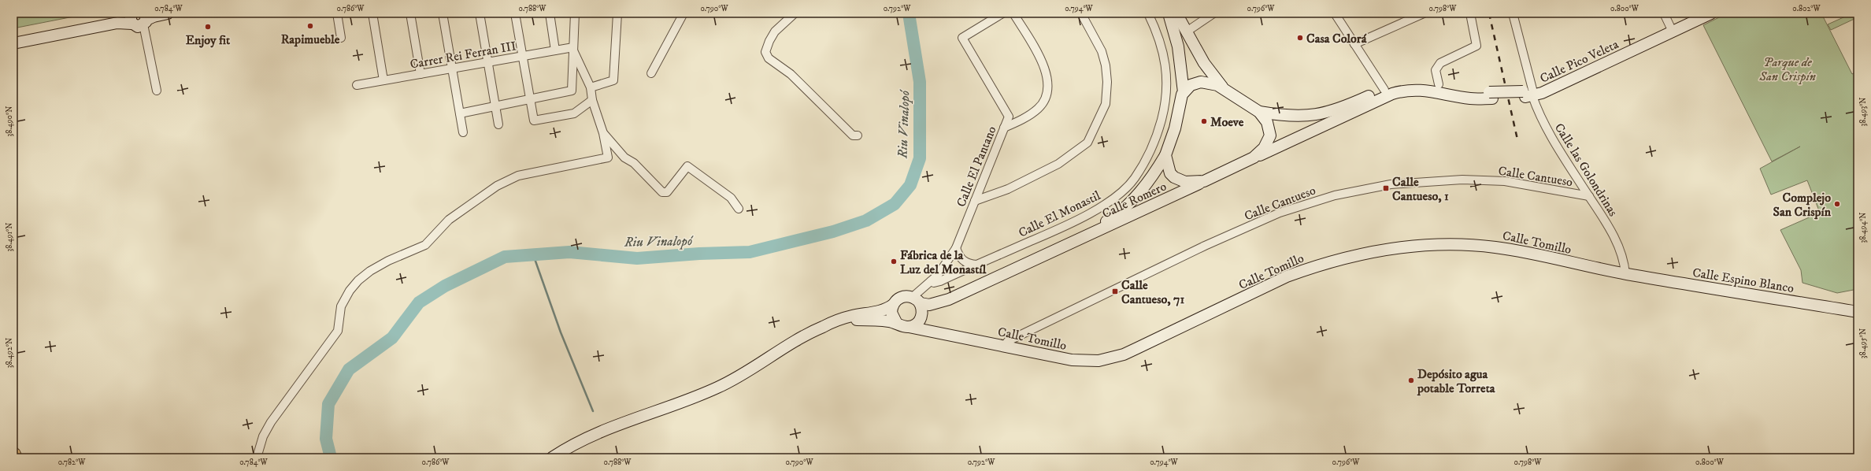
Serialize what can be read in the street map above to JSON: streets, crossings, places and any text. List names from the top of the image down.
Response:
{
  "streets": {
    "main road": [
      "Calle Pico Veleta",
      "Calle Romero",
      "Calle Tomillo",
      "Calle Espino Blanco"
    ],
    "street": [
      "Carrer Rei Ferran III",
      "Calle El Pantano",
      "Calle las Golondrinas",
      "Calle Cantueso",
      "Calle El Monastil"
    ]
  },
  "crossings": [
    ["Calle Pico Veleta", "Calle las Golondrinas"],
    ["Calle El Pantano", "Calle Romero"],
    ["Calle El Pantano", "Calle El Monastil"],
    ["Calle El Pantano", "Calle Tomillo"],
    ["Calle las Golondrinas", "Calle Cantueso"],
    ["Calle las Golondrinas", "Calle Tomillo"],
    ["Calle las Golondrinas", "Calle Espino Blanco"],
    ["Calle Cantueso", "Calle Tomillo"],
    ["Calle Romero", "Calle Tomillo"],
    ["Calle Tomillo", "Calle Espino Blanco"]
  ],
  "water": ["Riu Vinalopó"],
  "parks": ["Parque de San Crispín"],
  "places": {
    "other": [
      "Rapimueble",
      "Enjoy fit",
      "Casa Colorá",
      "Moeve",
      "Complejo San Crispín",
      "Fábrica de la Luz del Monastíl",
      "Depósito agua potable Torreta"
    ],
    "transit": ["Calle Cantueso, 1", "Calle Cantueso, 71"]
  },
  "coordinates": [
    "0.784°W",
    "0.786°W",
    "0.788°W",
    "0.790°W",
    "0.792°W",
    "0.794°W",
    "0.796°W",
    "0.798°W",
    "0.800°W",
    "0.802°W",
    "38.493°N",
    "38.490°N",
    "38.494°N",
    "38.491°N",
    "38.495°N",
    "38.492°N",
    "0.782°W"
  ]
}
